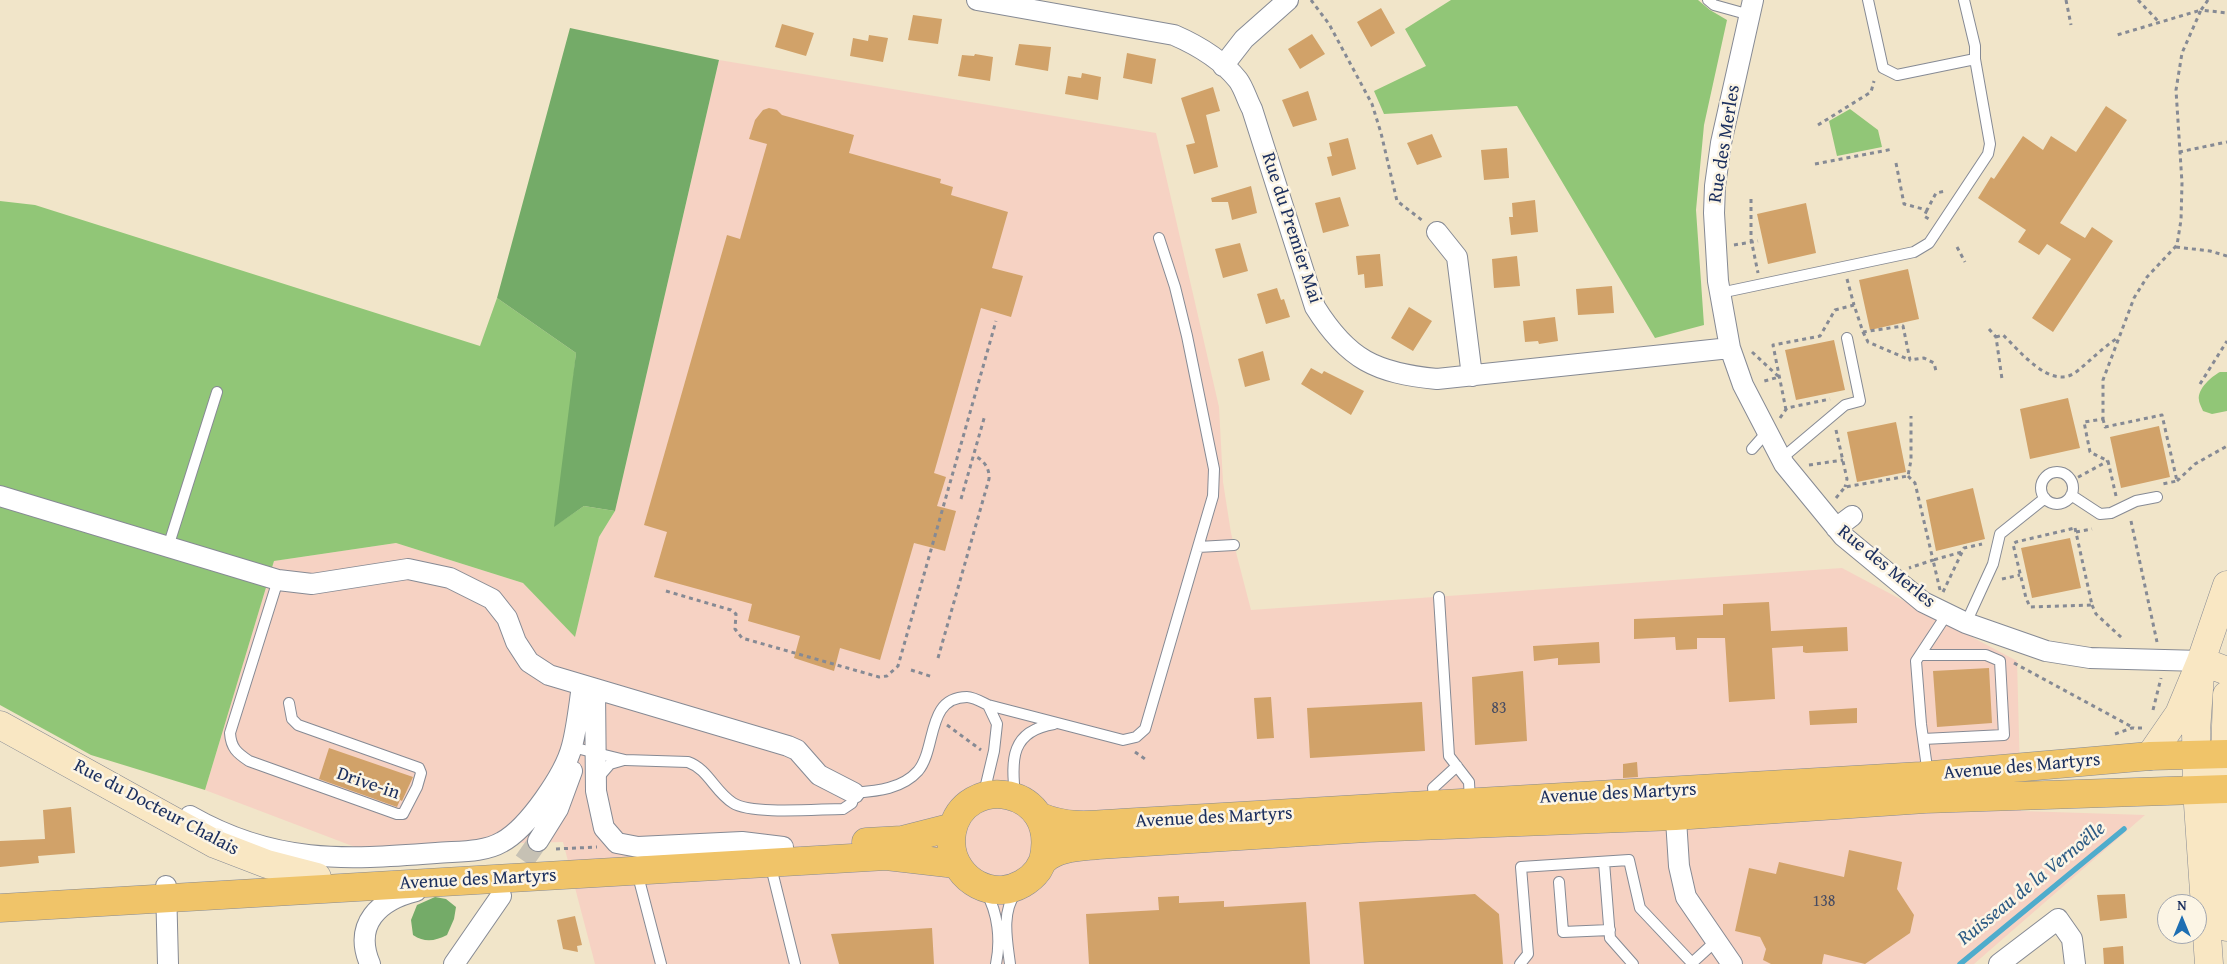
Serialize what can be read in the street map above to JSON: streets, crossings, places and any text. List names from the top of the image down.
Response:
{
  "streets": {
    "main road": ["Avenue des Martyrs", "Rue du Docteur Chalais"],
    "street": ["Rue des Merles", "Rue du Premier Mai"],
    "lane": ["Drive-in"]
  },
  "crossings": [
    ["Rue des Merles", "Rue du Premier Mai"],
    ["Avenue des Martyrs", "Rue du Docteur Chalais"]
  ],
  "water": ["Ruisseau de la Vernoëlle"],
  "house_numbers": ["83", "138"],
  "north": "top"
}
